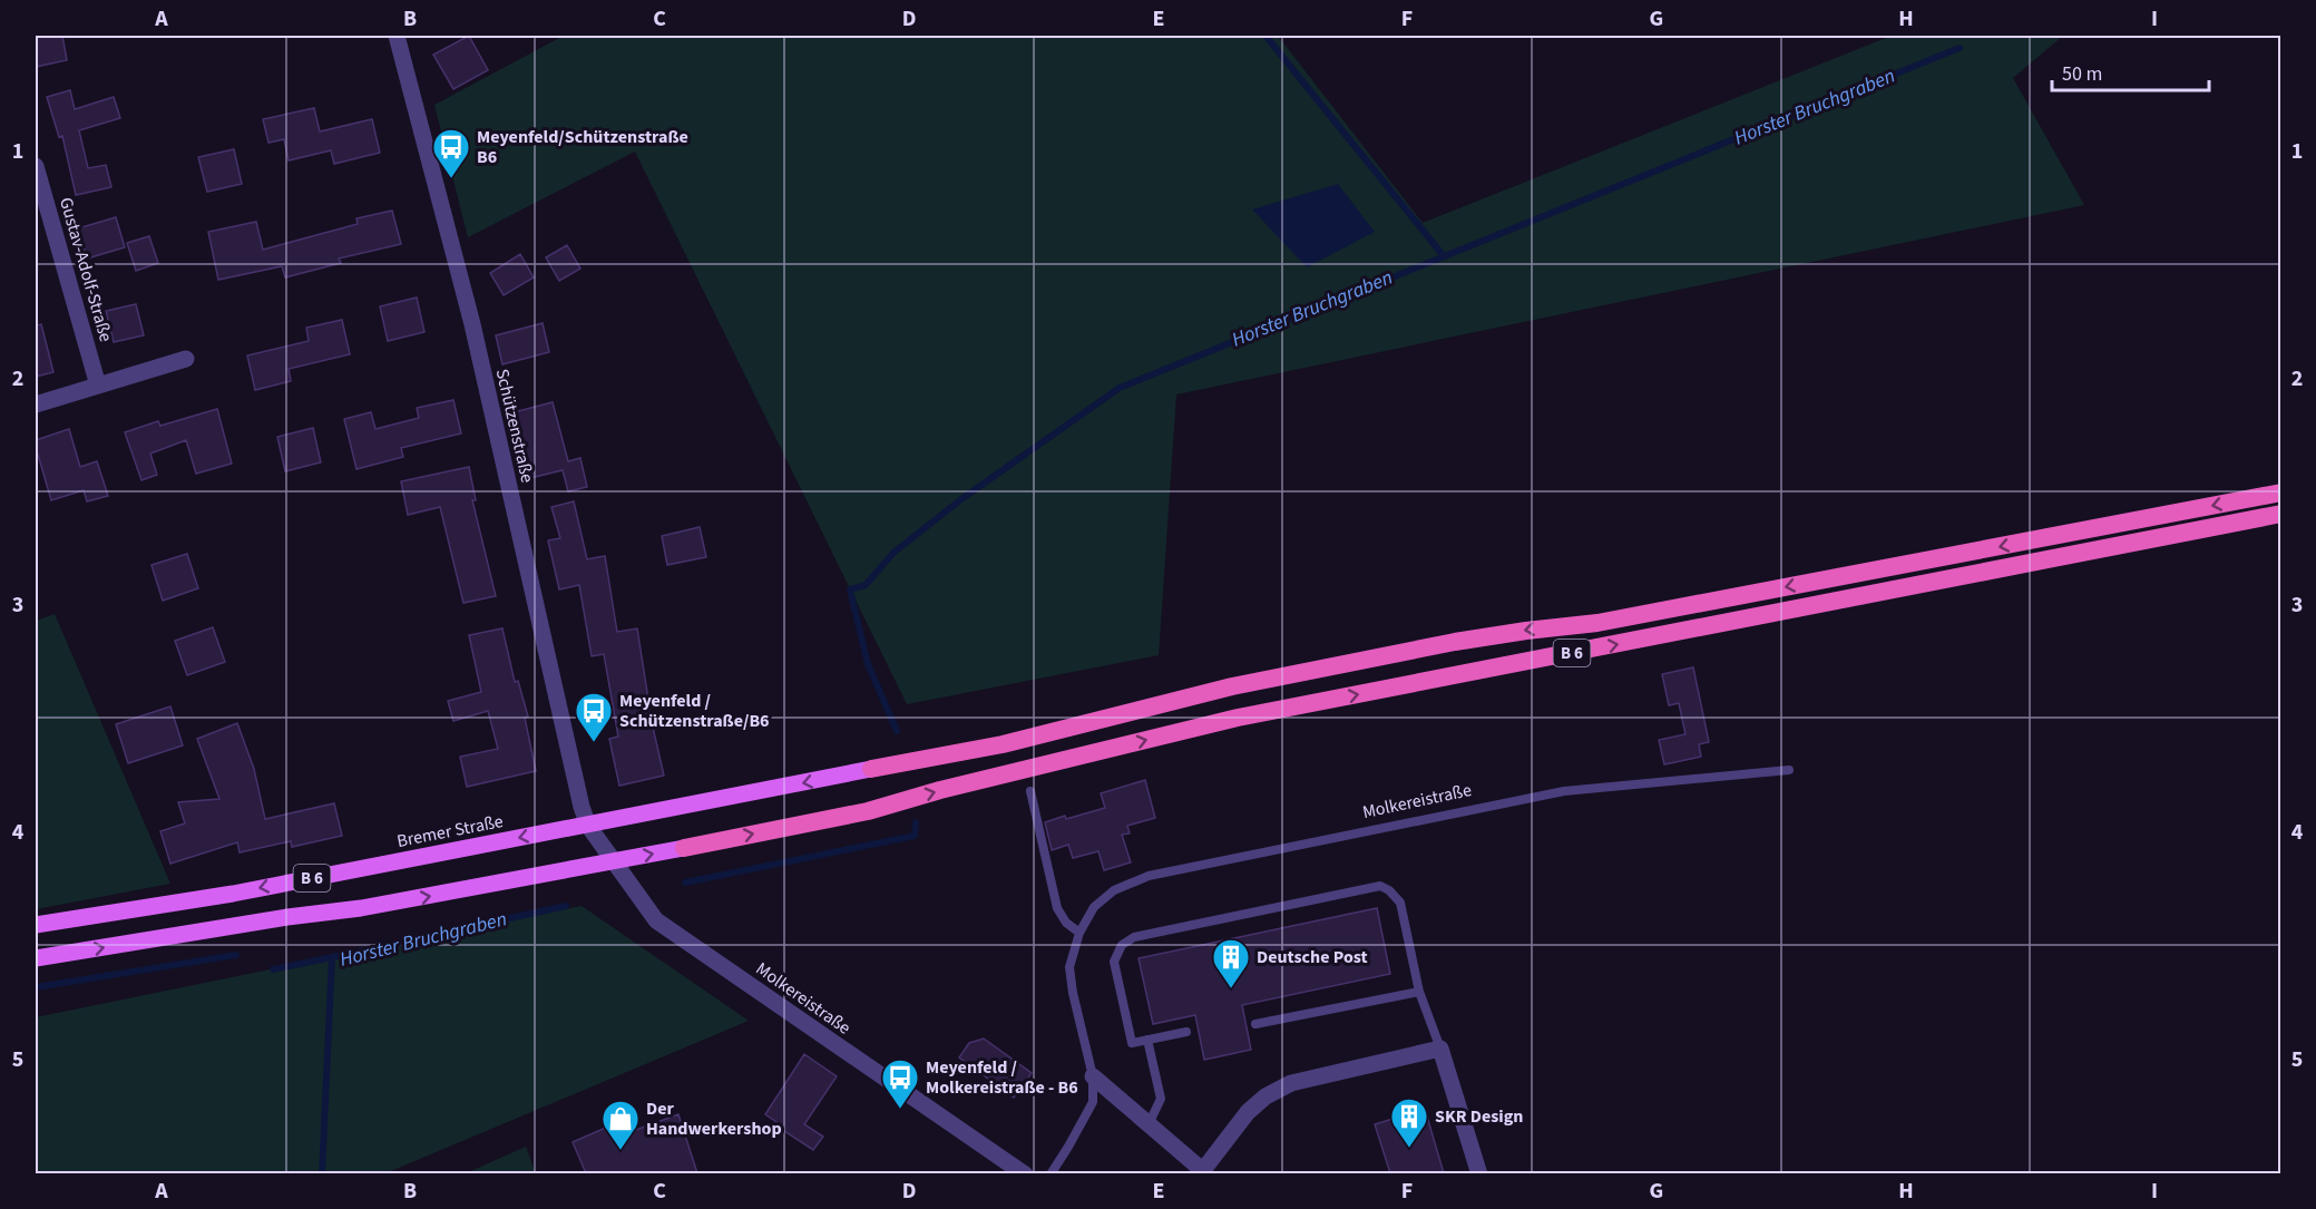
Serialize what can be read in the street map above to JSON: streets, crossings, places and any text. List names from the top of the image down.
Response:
{
  "streets": {
    "highway": ["B 6"],
    "main road": ["Bremer Straße"],
    "street": ["Gustav-Adolf-Straße", "Schützenstraße", "Molkereistraße"]
  },
  "crossings": [
    ["Schützenstraße", "Molkereistraße"],
    ["Schützenstraße", "Bremer Straße"],
    ["B 6", "Molkereistraße"],
    ["B 6", "Bremer Straße"],
    ["Molkereistraße", "Bremer Straße"]
  ],
  "water": ["Horster Bruchgraben"],
  "places": {
    "bus stop": ["Meyenfeld/Schützenstraße B6", "Meyenfeld / Schützenstraße/B6", "Meyenfeld / Molkereistraße - B6"],
    "building": ["Deutsche Post", "SKR Design"],
    "shop": ["Der Handwerkershop"]
  },
  "scale_bar": "50 m",
  "grid": {
    "columns": [
      "A",
      "B",
      "C",
      "D",
      "E",
      "F",
      "G",
      "H",
      "I"
    ],
    "rows": [
      "1",
      "2",
      "3",
      "4",
      "5"
    ]
  }
}
